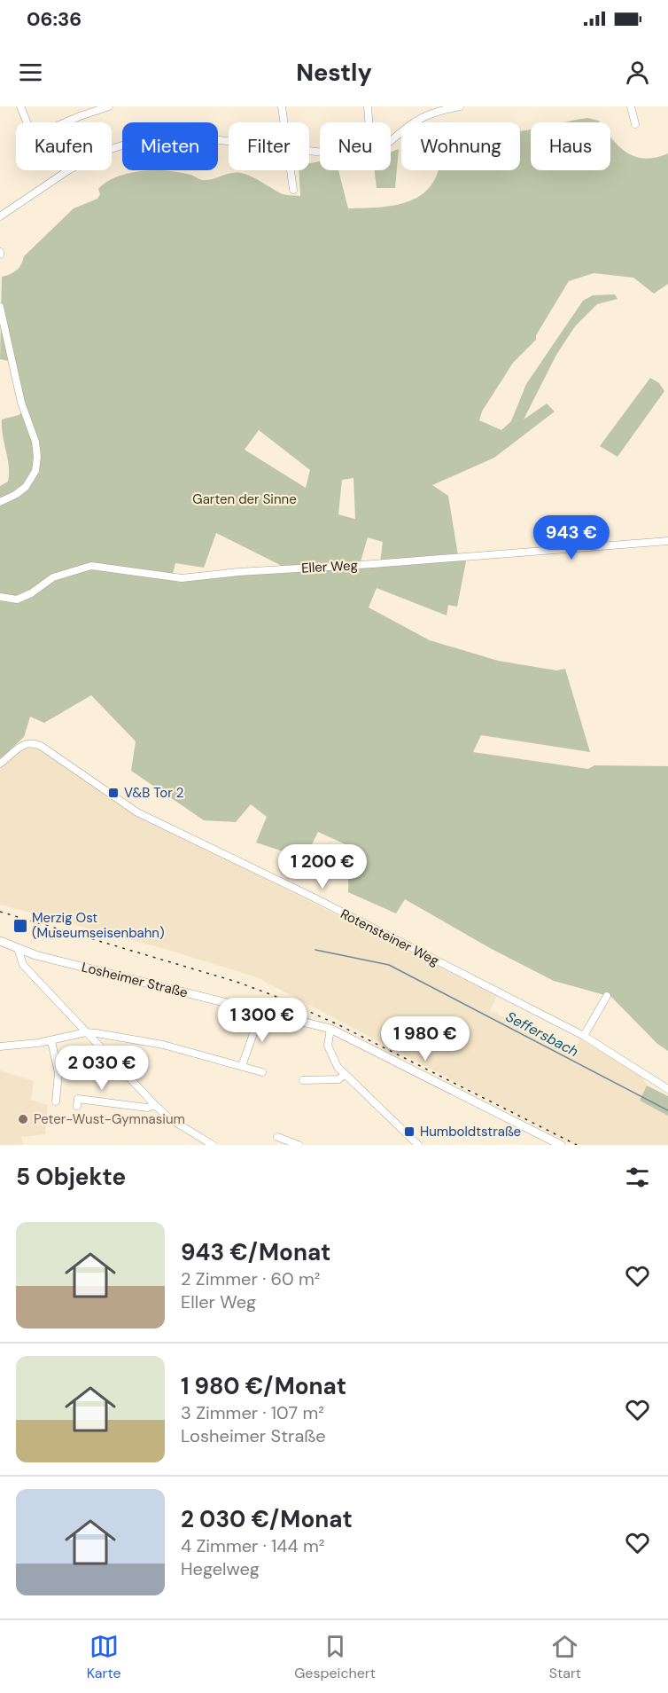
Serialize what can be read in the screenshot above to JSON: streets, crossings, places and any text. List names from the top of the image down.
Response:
{
  "streets": {
    "main road": ["Losheimer Straße"],
    "street": ["Eller Weg", "Rotensteiner Weg"]
  },
  "water": ["Seffersbach"],
  "parks": ["Garten der Sinne"],
  "places": {
    "transit": ["V&B Tor 2", "Merzig Ost (Museumseisenbahn)", "Humboldtstraße"],
    "other": ["Peter-Wust-Gymnasium"]
  },
  "page": {
    "status": "06:36",
    "header": "Nestly",
    "chip": [
      "Kaufen",
      "Mieten",
      "Filter",
      "Neu",
      "Wohnung",
      "Haus"
    ],
    "price": [
      "943 €",
      "1 200 €",
      "1 300 €",
      "1 980 €",
      "2 030 €"
    ],
    "heading": "5 Objekte",
    "list": [
      {
        "name": "943 €/Monat",
        "note": "2 Zimmer · 60 m² · Eller Weg"
      },
      {
        "name": "1 980 €/Monat",
        "note": "3 Zimmer · 107 m² · Losheimer Straße"
      },
      {
        "name": "2 030 €/Monat",
        "note": "4 Zimmer · 144 m² · Hegelweg"
      }
    ],
    "tabs": ["Karte", "Gespeichert", "Start"]
  }
}
